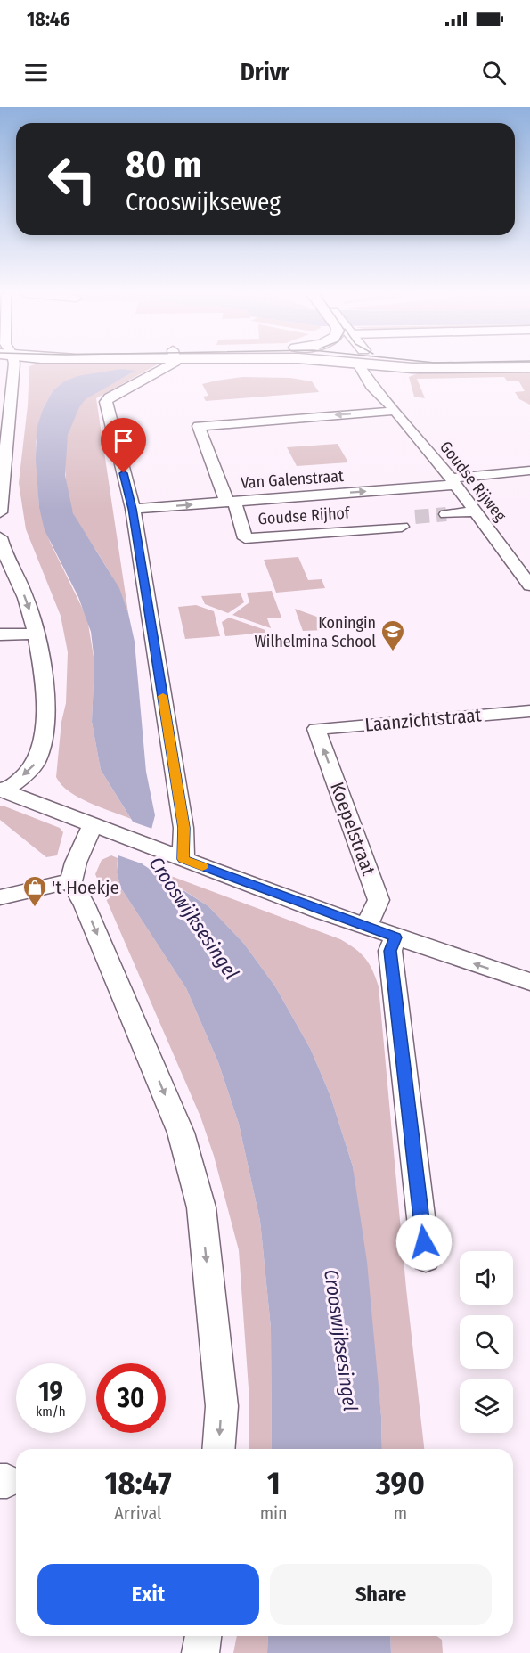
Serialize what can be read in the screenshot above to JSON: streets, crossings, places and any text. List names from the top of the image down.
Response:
{
  "streets": {
    "street": [
      "Van Galenstraat",
      "Goudse Rijweg",
      "Goudse Rijhof",
      "Laanzichtstraat",
      "Koepelstraat"
    ]
  },
  "crossings": [
    ["Van Galenstraat", "Goudse Rijweg"],
    ["Van Galenstraat", "Goudse Rijhof"],
    ["Laanzichtstraat", "Koepelstraat"]
  ],
  "one_way": ["Van Galenstraat"],
  "water": ["Crooswijksesingel"],
  "places": {
    "school or university": ["Koningin Wilhelmina School"],
    "shop": ["'t Hoekje"]
  },
  "page": {
    "status": "18:46",
    "header": "Drivr",
    "turn": ["80 m", "Crooswijkseweg"],
    "speed": "19 km/h",
    "limit": "30",
    "eta": [
      "18:47",
      "Arrival",
      "1",
      "min",
      "390",
      "m"
    ],
    "buttons": ["Exit", "Share"]
  }
}
